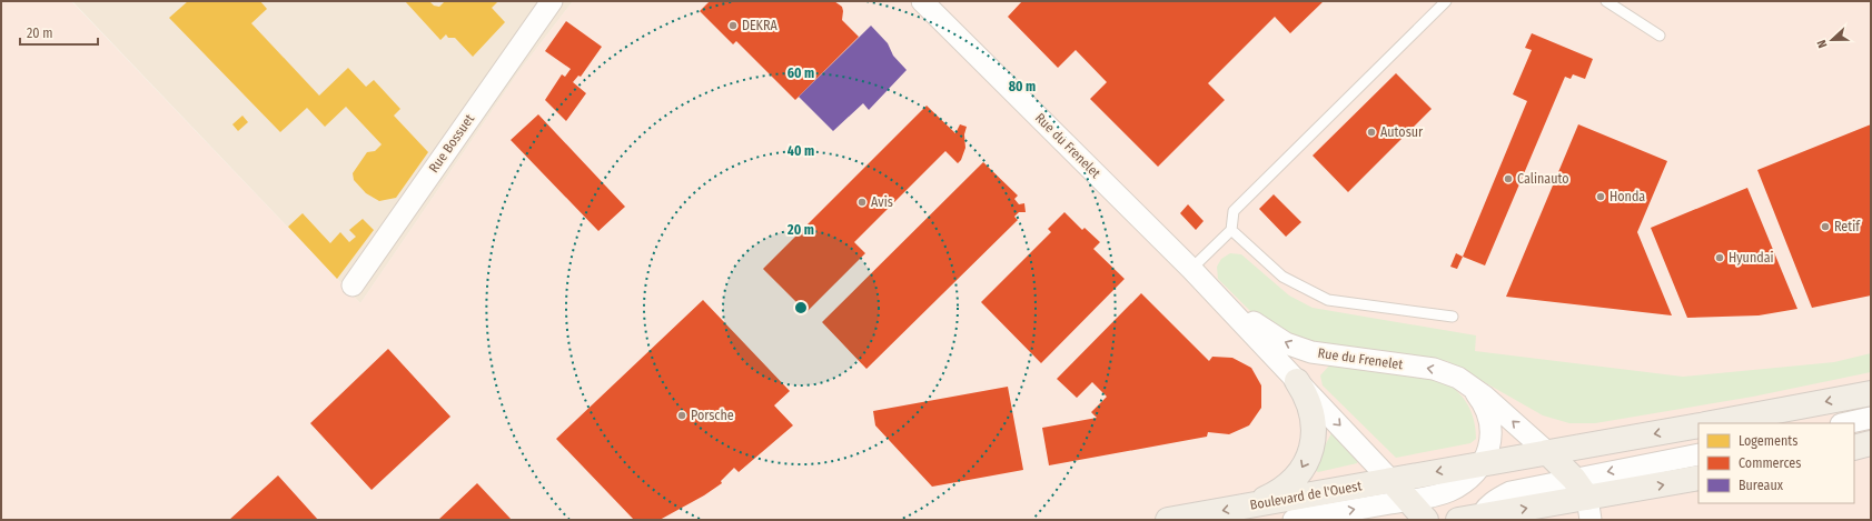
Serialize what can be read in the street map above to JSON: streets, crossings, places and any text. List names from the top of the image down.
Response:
{
  "streets": {
    "main road": ["Boulevard de l'Ouest"],
    "street": ["Rue Bossuet", "Rue du Frenelet"]
  },
  "crossings": [
    ["Rue du Frenelet", "Boulevard de l'Ouest"]
  ],
  "places": [
    "DEKRA",
    "Autosur",
    "Calinauto",
    "Honda",
    "Avis",
    "Retif",
    "Hyundai",
    "Porsche"
  ],
  "legend": ["Logements", "Commerces", "Bureaux"],
  "scale_bar": "20 m",
  "north": "left",
  "rings": [
    "60 m",
    "80 m",
    "40 m",
    "20 m"
  ]
}
